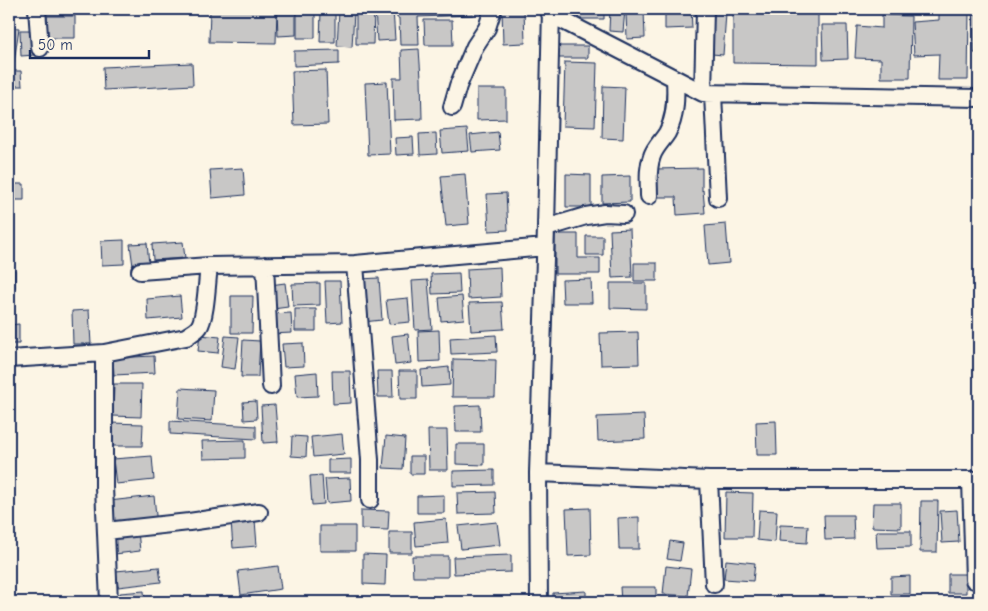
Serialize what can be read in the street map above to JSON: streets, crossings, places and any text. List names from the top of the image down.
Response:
{
  "scale_bar": "50 m"
}
